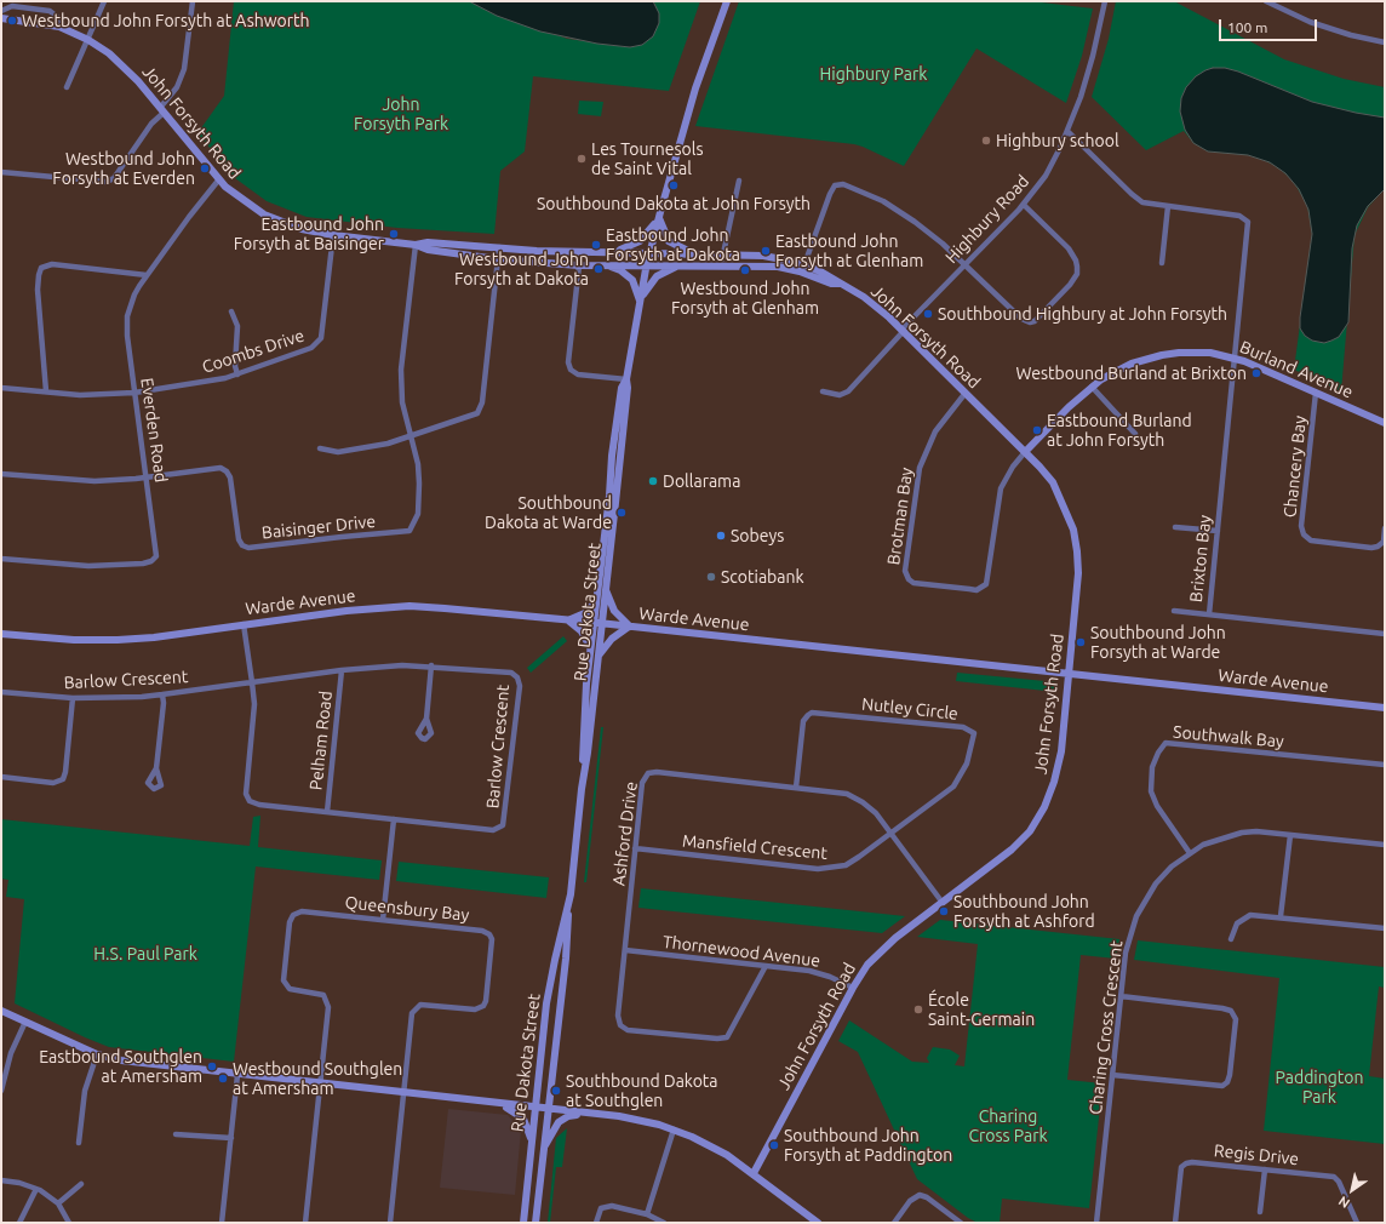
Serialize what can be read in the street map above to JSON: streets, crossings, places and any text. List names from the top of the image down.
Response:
{
  "streets": {
    "street": [
      "John Forsyth Road",
      "Highbury Road",
      "Coombs Drive",
      "Burland Avenue",
      "Everden Road",
      "Chancery Bay",
      "Brotman Bay",
      "Baisinger Drive",
      "Brixton Bay",
      "Warde Avenue",
      "Rue Dakota Street",
      "Barlow Crescent",
      "Nutley Circle",
      "Southwalk Bay",
      "Pelham Road",
      "Ashford Drive",
      "Mansfield Crescent",
      "Queensbury Bay",
      "Thornewood Avenue",
      "Charing Cross Crescent",
      "Regis Drive"
    ]
  },
  "crossings": [
    ["John Forsyth Road", "Highbury Road"],
    ["John Forsyth Road", "Coombs Drive"],
    ["John Forsyth Road", "Burland Avenue"],
    ["John Forsyth Road", "Everden Road"],
    ["John Forsyth Road", "Brotman Bay"],
    ["John Forsyth Road", "Baisinger Drive"],
    ["John Forsyth Road", "Warde Avenue"],
    ["John Forsyth Road", "Ashford Drive"],
    ["John Forsyth Road", "Thornewood Avenue"],
    ["Coombs Drive", "Everden Road"],
    ["Burland Avenue", "Chancery Bay"],
    ["Burland Avenue", "Brotman Bay"],
    ["Burland Avenue", "Brixton Bay"],
    ["Everden Road", "Baisinger Drive"],
    ["Warde Avenue", "Rue Dakota Street"],
    ["Warde Avenue", "Barlow Crescent"],
    ["Barlow Crescent", "Pelham Road"],
    ["Nutley Circle", "Ashford Drive"],
    ["Nutley Circle", "Mansfield Crescent"],
    ["Southwalk Bay", "Charing Cross Crescent"],
    ["Ashford Drive", "Mansfield Crescent"],
    ["Ashford Drive", "Thornewood Avenue"]
  ],
  "parks": [
    "Highbury Park",
    "John Forsyth Park",
    "H.S. Paul Park",
    "Paddington Park",
    "Charing Cross Park"
  ],
  "places": [
    "Westbound John Forsyth at Ashworth",
    "Highbury school",
    "Les Tournesols de Saint Vital",
    "Westbound John Forsyth at Everden",
    "Southbound Dakota at John Forsyth",
    "Eastbound John Forsyth at Baisinger",
    "Eastbound John Forsyth at Dakota",
    "Eastbound John Forsyth at Glenham",
    "Westbound John Forsyth at Dakota",
    "Westbound John Forsyth at Glenham",
    "Southbound Highbury at John Forsyth",
    "Westbound Burland at Brixton",
    "Eastbound Burland at John Forsyth",
    "Dollarama",
    "Southbound Dakota at Warde",
    "Sobeys",
    "Scotiabank",
    "Southbound John Forsyth at Warde",
    "Southbound John Forsyth at Ashford",
    "École Saint-Germain",
    "Eastbound Southglen at Amersham",
    "Westbound Southglen at Amersham",
    "Southbound Dakota at Southglen",
    "Southbound John Forsyth at Paddington"
  ],
  "scale_bar": "100 m",
  "north": "bottom left"
}
